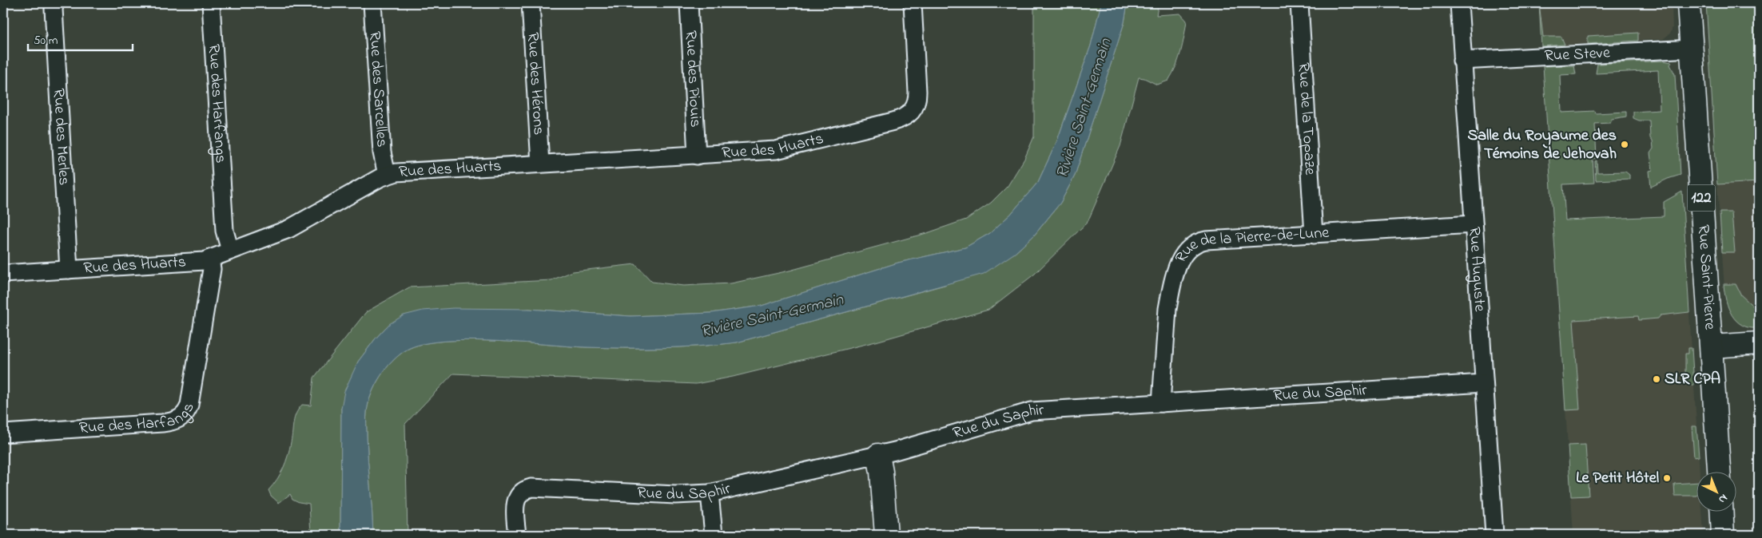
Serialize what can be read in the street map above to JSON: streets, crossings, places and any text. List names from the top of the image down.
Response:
{
  "streets": {
    "main road": ["122", "Rue Saint-Pierre"],
    "street": [
      "Rue Steve",
      "Rue des Piouis",
      "Rue des Hérons",
      "Rue des Sarcelles",
      "Rue des Harfangs",
      "Rue de la Topaze",
      "Rue des Merles",
      "Rue des Huarts",
      "Rue de la Pierre-de-Lune",
      "Rue Auguste",
      "Rue du Saphir"
    ]
  },
  "crossings": [
    ["Rue Steve", "Rue Auguste"],
    ["Rue Steve", "Rue Saint-Pierre"],
    ["Rue des Piouis", "Rue des Huarts"],
    ["Rue des Hérons", "Rue des Huarts"],
    ["Rue des Sarcelles", "Rue des Huarts"],
    ["Rue des Harfangs", "Rue des Huarts"],
    ["Rue de la Topaze", "Rue de la Pierre-de-Lune"],
    ["Rue des Merles", "Rue des Huarts"],
    ["Rue de la Pierre-de-Lune", "Rue Auguste"],
    ["Rue de la Pierre-de-Lune", "Rue du Saphir"],
    ["Rue Auguste", "Rue du Saphir"]
  ],
  "water": ["Rivière Saint-Germain"],
  "places": ["Salle du Royaume des Témoins de Jehovah", "SLR CPA", "Le Petit Hôtel"],
  "scale_bar": "50 m",
  "north": "bottom right"
}
